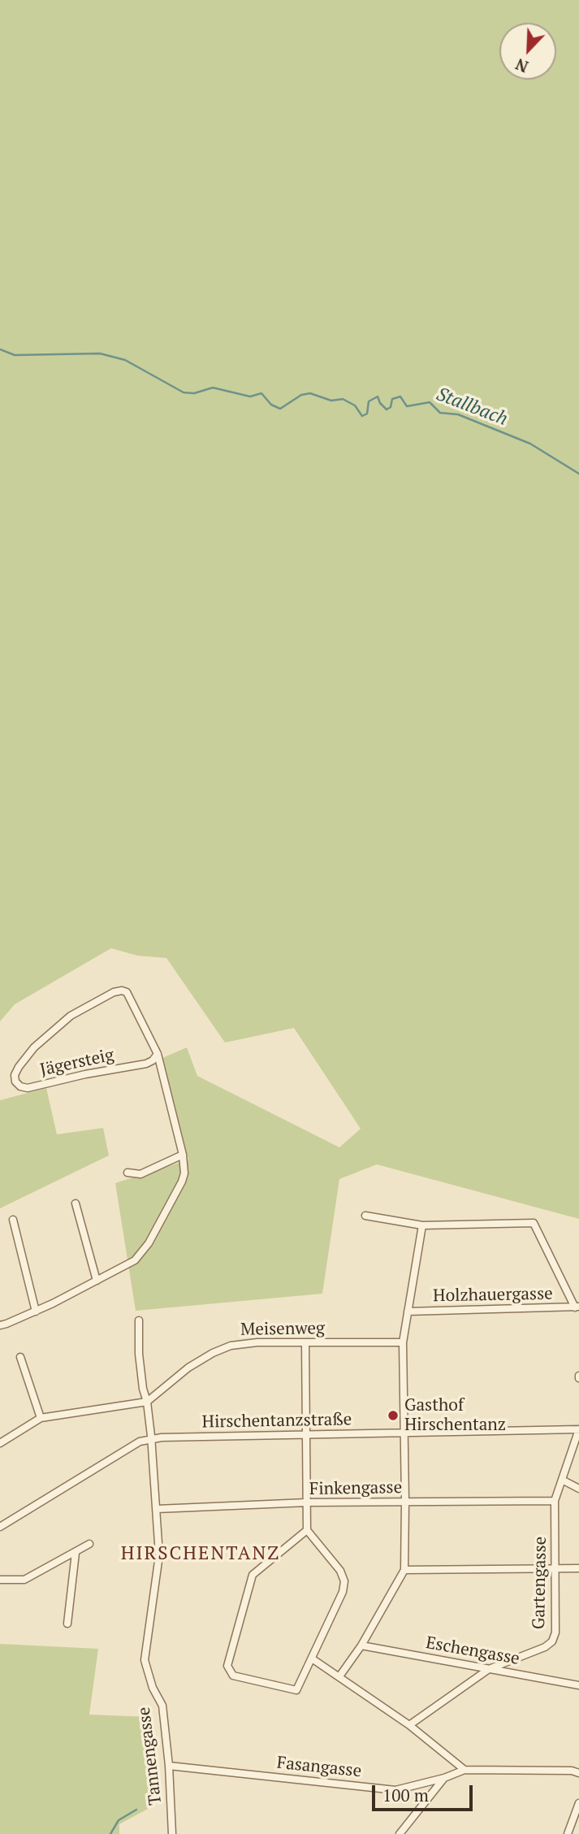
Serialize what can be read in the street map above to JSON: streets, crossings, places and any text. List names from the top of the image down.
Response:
{
  "streets": {
    "street": [
      "Jägersteig",
      "Holzhauergasse",
      "Meisenweg",
      "Hirschentanzstraße",
      "Finkengasse",
      "Gartengasse",
      "Eschengasse",
      "Tannengasse",
      "Fasangasse"
    ]
  },
  "crossings": [
    ["Hirschentanzstraße", "Gartengasse"],
    ["Hirschentanzstraße", "Tannengasse"],
    ["Finkengasse", "Gartengasse"],
    ["Finkengasse", "Tannengasse"],
    ["Gartengasse", "Eschengasse"],
    ["Tannengasse", "Fasangasse"]
  ],
  "districts": ["HIRSCHENTANZ"],
  "water": ["Stallbach"],
  "places": ["Gasthof Hirschentanz"],
  "scale_bar": "100 m",
  "north": "bottom left"
}
